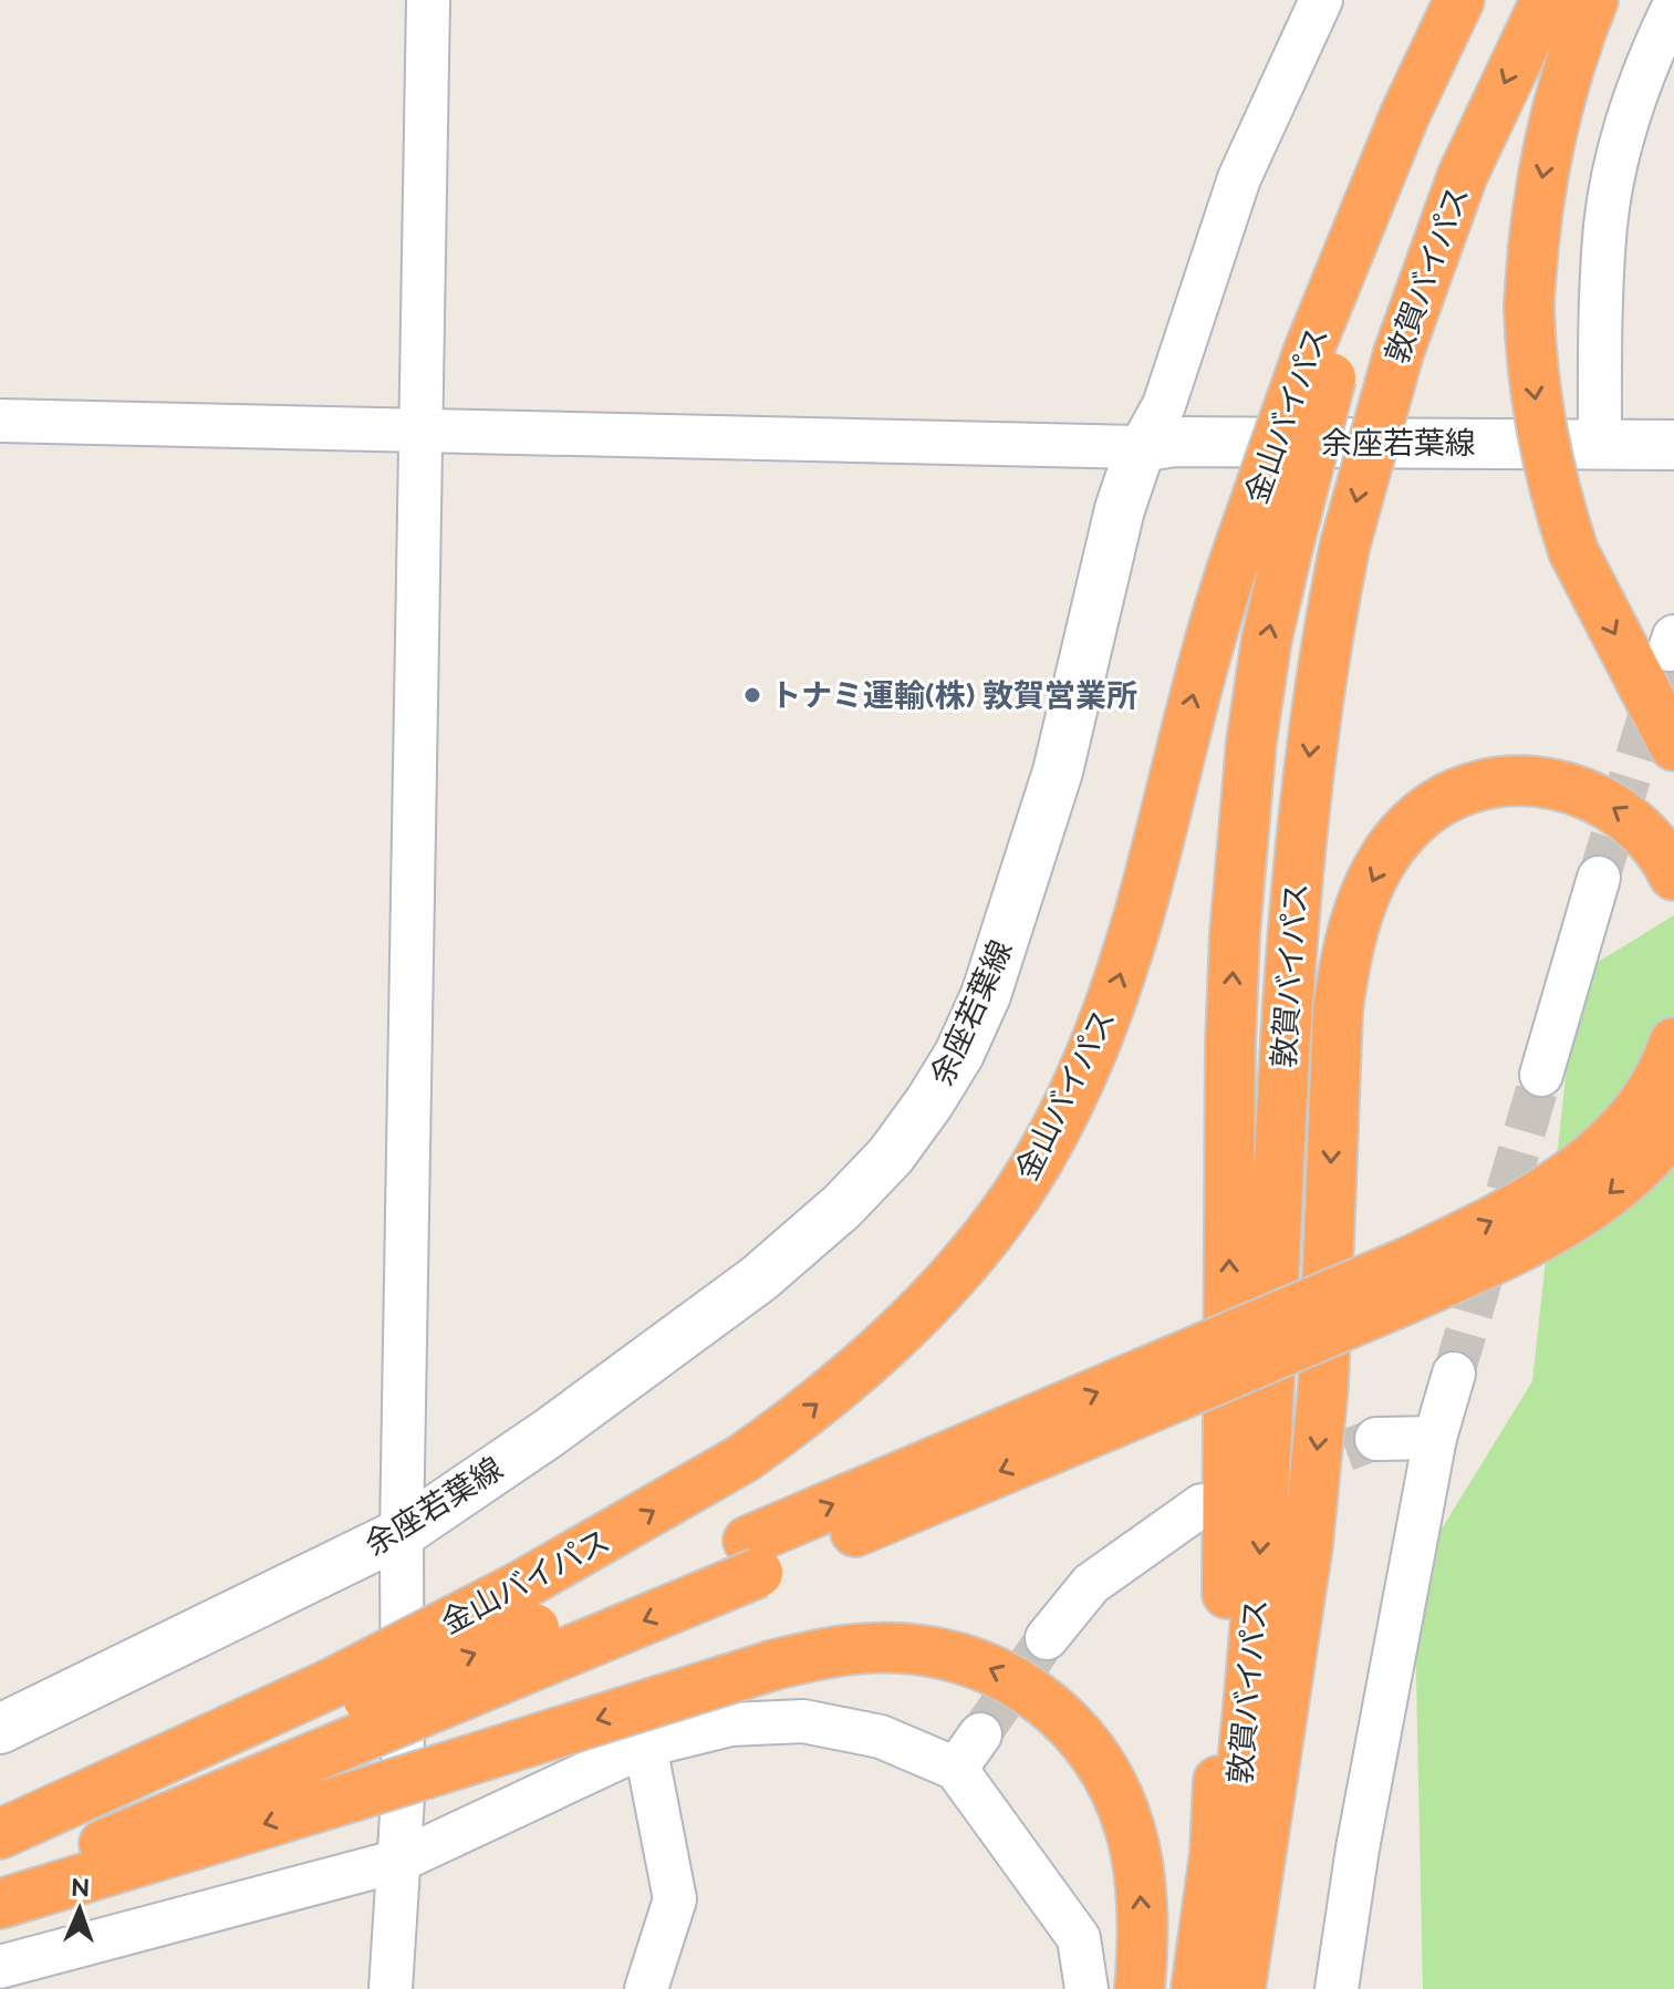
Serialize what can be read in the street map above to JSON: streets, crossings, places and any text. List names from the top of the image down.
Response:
{
  "streets": {
    "highway": ["敦賀バイパス", "金山バイパス"],
    "main road": ["余座若葉線"]
  },
  "crossings": [
    ["敦賀バイパス", "金山バイパス"]
  ],
  "one_way": ["金山バイパス"],
  "places": ["トナミ運輸(株) 敦賀営業所"],
  "north": "top"
}
